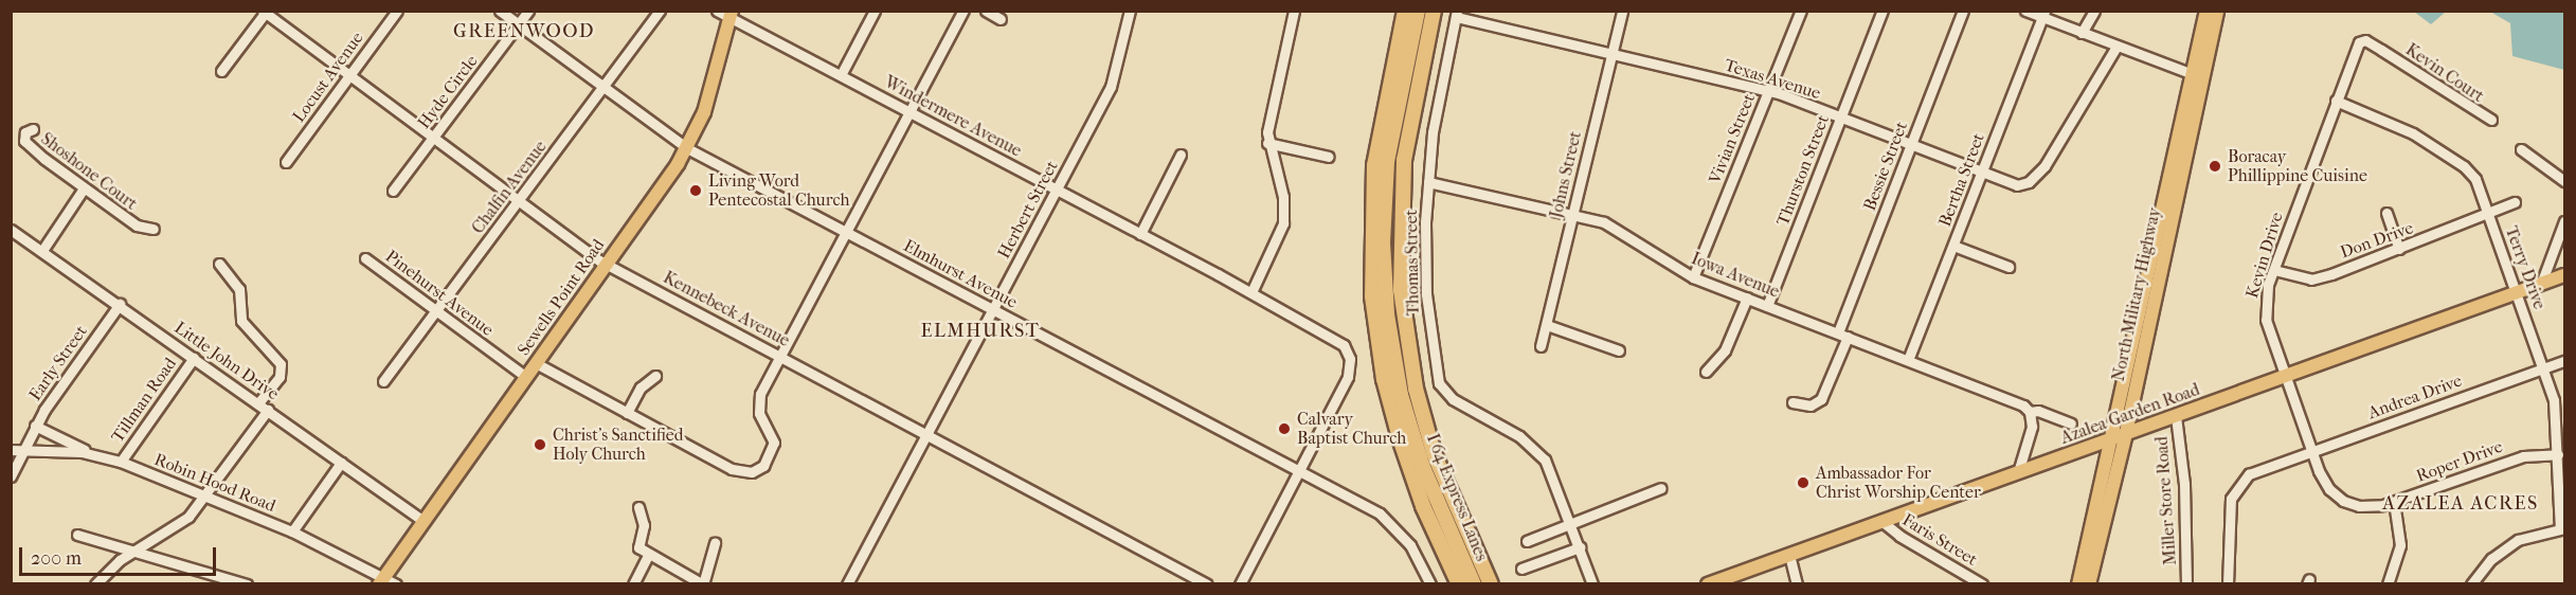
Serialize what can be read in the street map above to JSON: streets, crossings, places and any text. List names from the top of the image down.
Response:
{
  "streets": {
    "highway": ["I 64 Express Lanes"],
    "main road": ["North Military Highway", "Sewells Point Road", "Azalea Garden Road"],
    "street": [
      "Kevin Court",
      "Locust Avenue",
      "Texas Avenue",
      "Hyde Circle",
      "Windermere Avenue",
      "Vivian Street",
      "Bessie Street",
      "Thurston Street",
      "Shoshone Court",
      "Johns Street",
      "Bertha Street",
      "Chalfin Avenue",
      "Herbert Street",
      "Don Drive",
      "Kevin Drive",
      "Thomas Street",
      "Terry Drive",
      "Elmhurst Avenue",
      "Iowa Avenue",
      "Pinehurst Avenue",
      "Kennebeck Avenue",
      "Little John Drive",
      "Early Street",
      "Andrea Drive",
      "Tillman Road",
      "Roper Drive",
      "Robin Hood Road",
      "Miller Store Road",
      "Faris Street"
    ]
  },
  "crossings": [
    ["Kevin Court", "Kevin Drive"],
    ["Locust Avenue", "Kennebeck Avenue"],
    ["Texas Avenue", "Vivian Street"],
    ["Texas Avenue", "Bessie Street"],
    ["Texas Avenue", "Thurston Street"],
    ["Texas Avenue", "Johns Street"],
    ["Texas Avenue", "Bertha Street"],
    ["Texas Avenue", "Thomas Street"],
    ["Hyde Circle", "Elmhurst Avenue"],
    ["Hyde Circle", "Kennebeck Avenue"],
    ["Windermere Avenue", "Herbert Street"],
    ["Windermere Avenue", "Elmhurst Avenue"],
    ["Windermere Avenue", "Sewells Point Road"],
    ["Vivian Street", "Iowa Avenue"],
    ["Bessie Street", "Iowa Avenue"],
    ["Thurston Street", "Iowa Avenue"],
    ["Johns Street", "Iowa Avenue"],
    ["Bertha Street", "Iowa Avenue"],
    ["Chalfin Avenue", "Elmhurst Avenue"],
    ["Chalfin Avenue", "Pinehurst Avenue"],
    ["Chalfin Avenue", "Kennebeck Avenue"],
    ["Herbert Street", "Elmhurst Avenue"],
    ["Herbert Street", "Kennebeck Avenue"],
    ["Don Drive", "Kevin Drive"],
    ["Don Drive", "Terry Drive"],
    ["Kevin Drive", "Terry Drive"],
    ["Kevin Drive", "Andrea Drive"],
    ["Kevin Drive", "Azalea Garden Road"],
    ["Kevin Drive", "Roper Drive"],
    ["Thomas Street", "Iowa Avenue"],
    ["Terry Drive", "Andrea Drive"],
    ["Terry Drive", "Azalea Garden Road"],
    ["Terry Drive", "Roper Drive"],
    ["Elmhurst Avenue", "Sewells Point Road"],
    ["Pinehurst Avenue", "Sewells Point Road"],
    ["North Military Highway", "Azalea Garden Road"],
    ["Sewells Point Road", "Kennebeck Avenue"],
    ["Sewells Point Road", "Little John Drive"],
    ["Sewells Point Road", "Robin Hood Road"],
    ["Little John Drive", "Early Street"],
    ["Little John Drive", "Tillman Road"],
    ["Early Street", "Robin Hood Road"],
    ["Tillman Road", "Robin Hood Road"],
    ["Azalea Garden Road", "Miller Store Road"],
    ["Azalea Garden Road", "Faris Street"]
  ],
  "districts": ["GREENWOOD", "ELMHURST", "AZALEA ACRES"],
  "places": [
    "Boracay Phillippine Cuisine",
    "Living Word Pentecostal Church",
    "Calvary Baptist Church",
    "Christ's Sanctified Holy Church",
    "Ambassador For Christ Worship Center"
  ],
  "scale_bar": "200 m"
}
